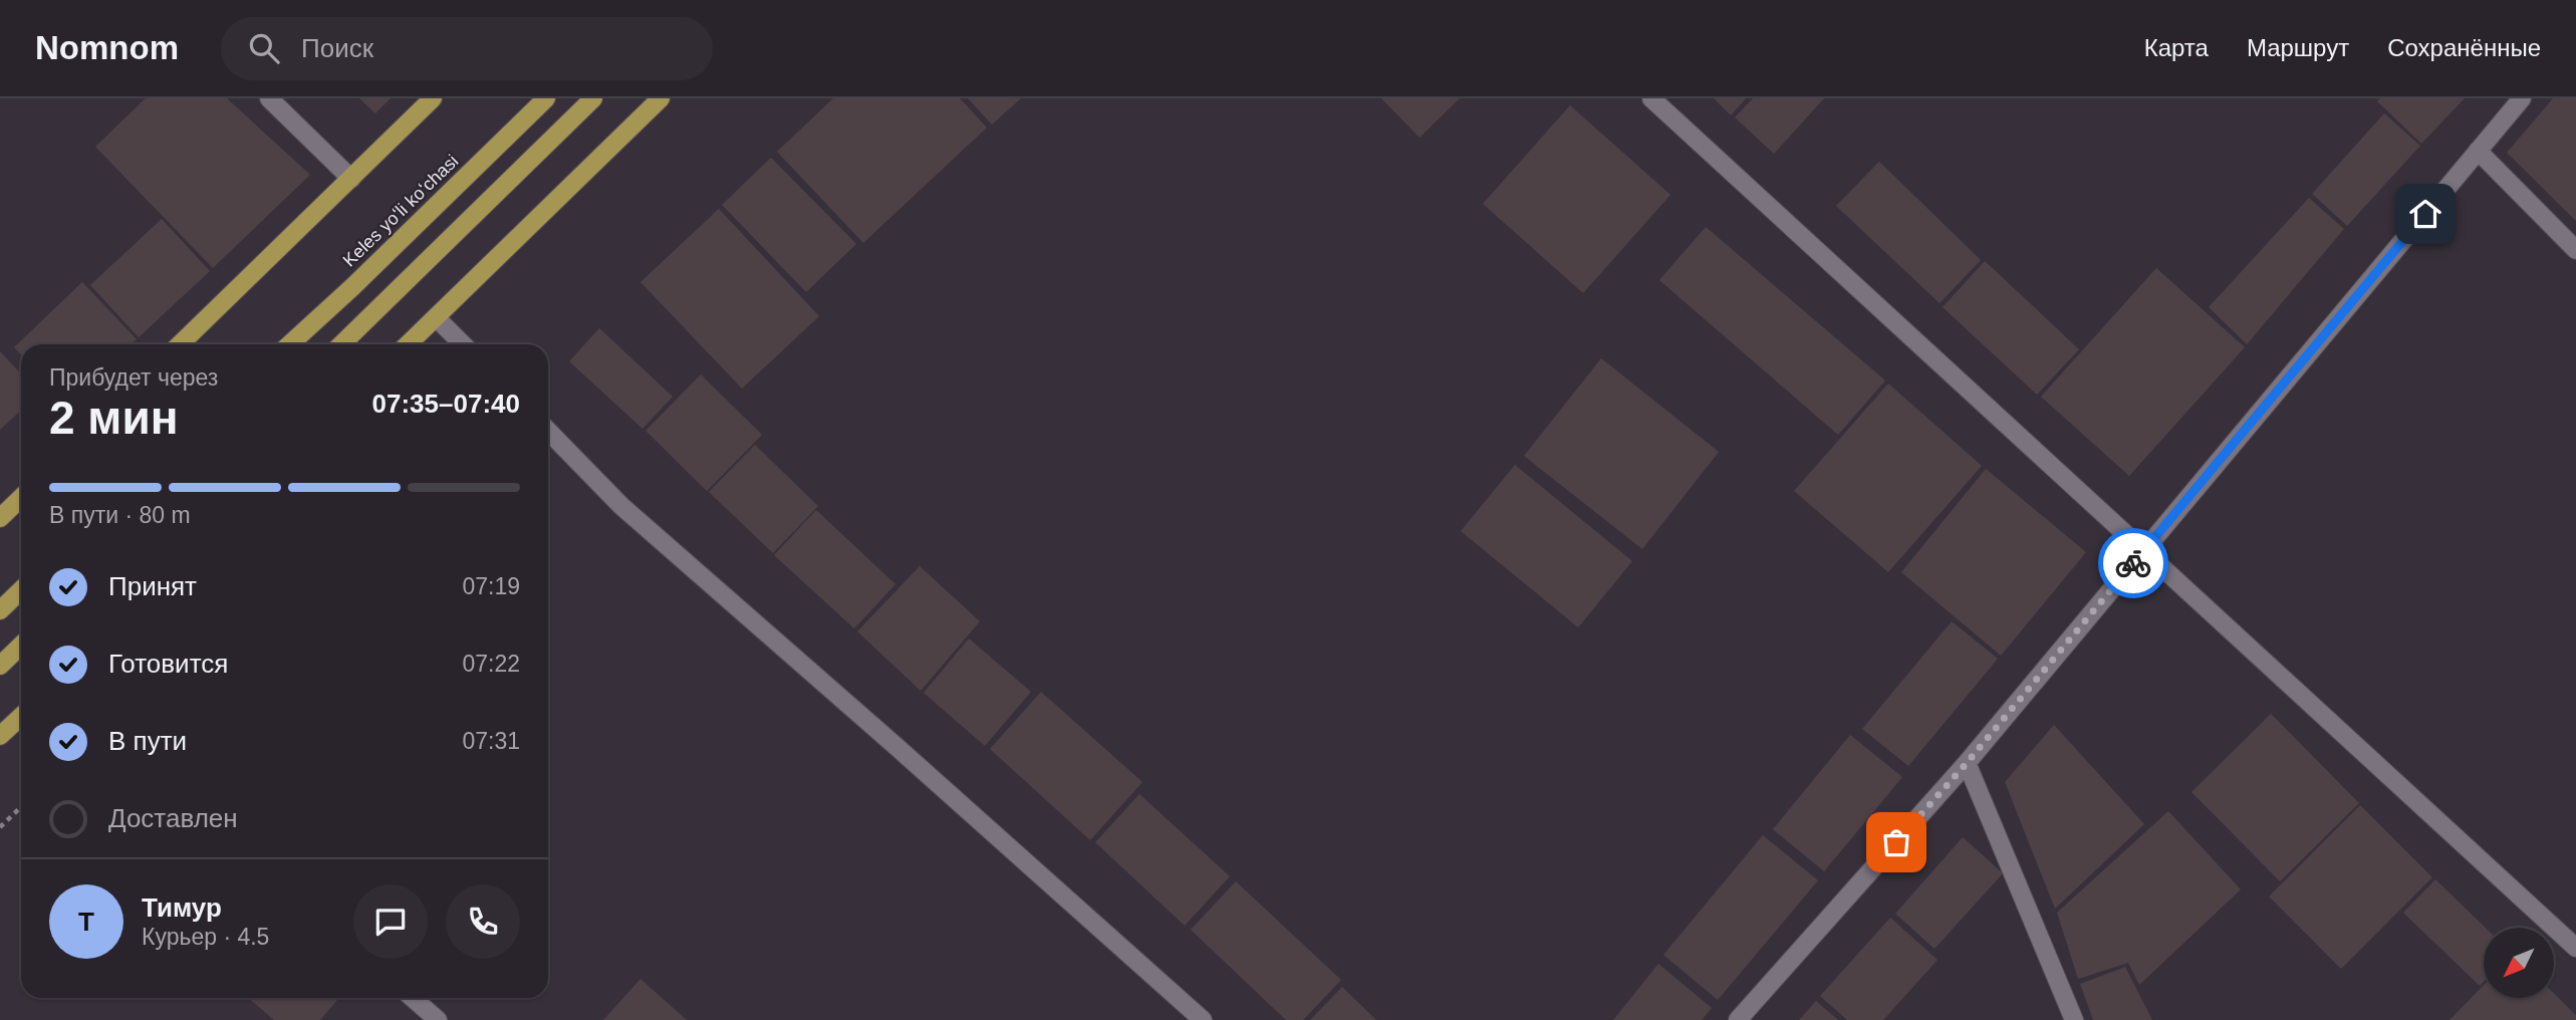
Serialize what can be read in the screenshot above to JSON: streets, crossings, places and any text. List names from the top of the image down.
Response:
{
  "streets": {
    "main road": ["Keles yoʻli koʻchasi"]
  },
  "north": "bottom left",
  "page": {
    "header": "Nomnom",
    "search": "Поиск",
    "nav": ["Карта", "Маршрут", "Сохранённые"],
    "heading": ["2 мин", "Прибудет через", "07:35–07:40"],
    "panel": ["Тимур", "Курьер · 4.5"],
    "bar": "В пути · 80 m",
    "list": [
      ["Принят", "07:19"],
      ["Готовится", "07:22"],
      ["В пути", "07:31"],
      "Доставлен"
    ],
    "round": "Т"
  }
}
